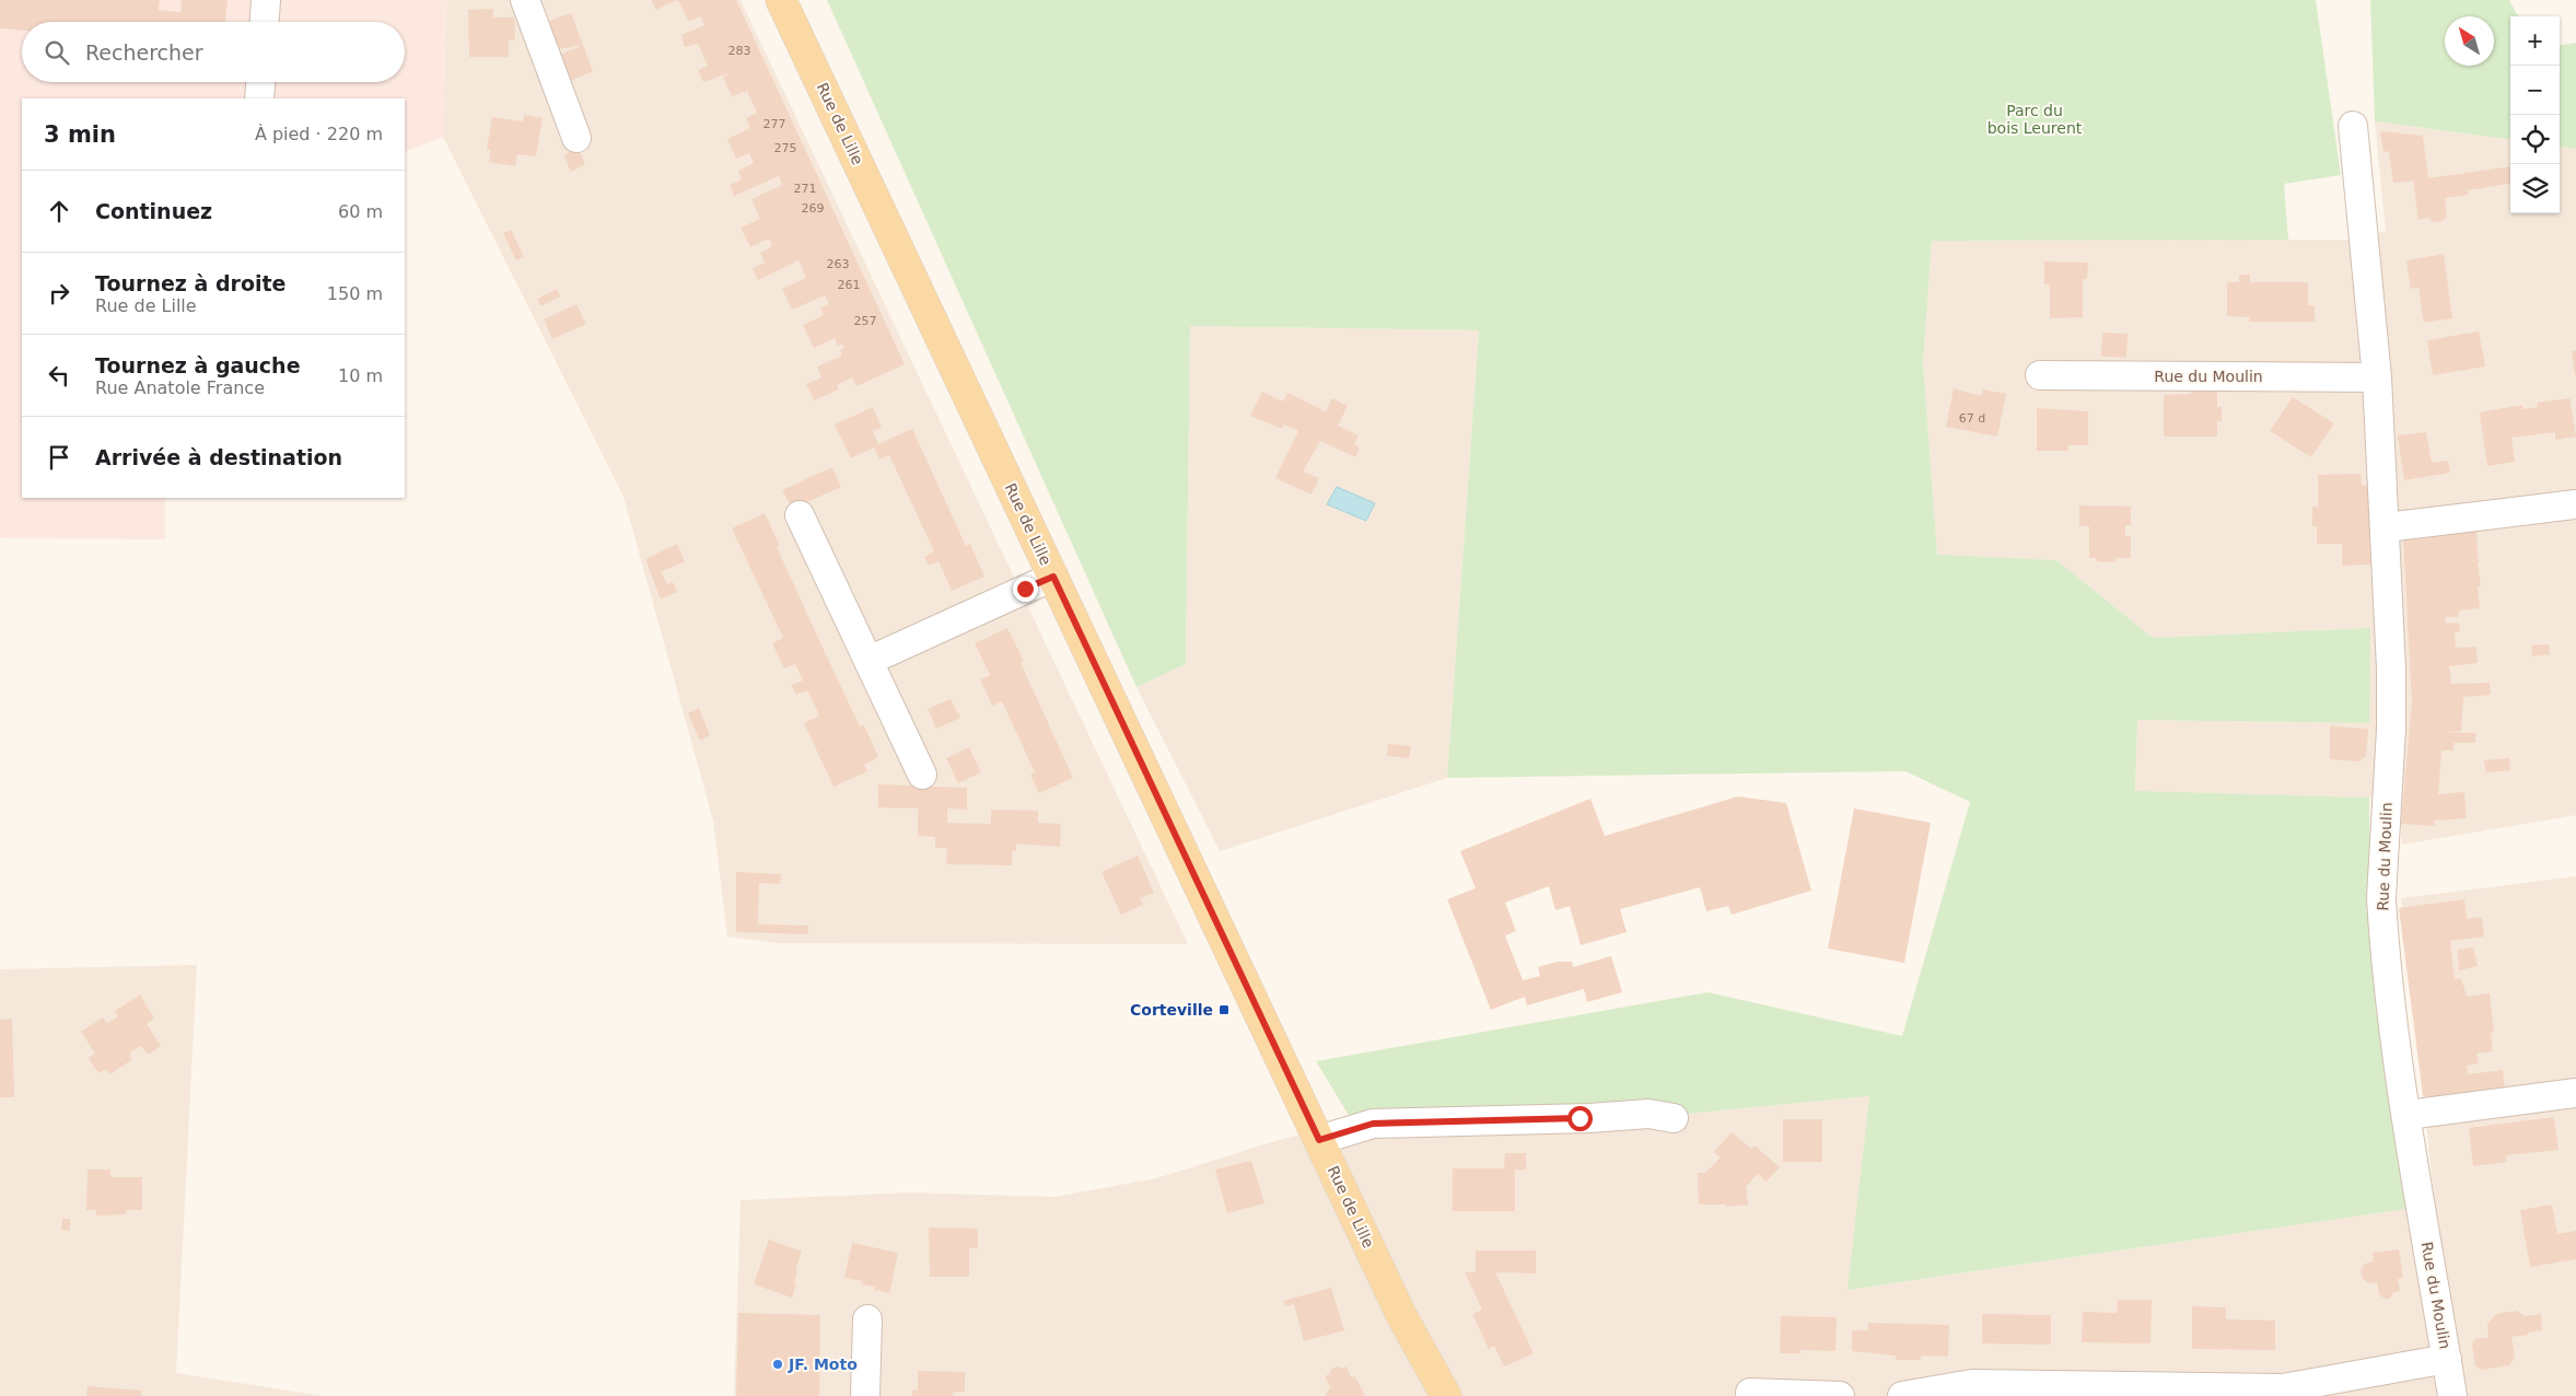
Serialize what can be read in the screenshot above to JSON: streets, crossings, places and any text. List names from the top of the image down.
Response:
{
  "streets": {
    "main road": ["Rue de Lille"],
    "street": ["Rue du Moulin"]
  },
  "parks": ["Parc du bois Leurent"],
  "places": {
    "transit": ["Corteville"],
    "other": ["JF. Moto"]
  },
  "house_numbers": [
    "283",
    "277",
    "275",
    "271",
    "269",
    "263",
    "261",
    "257",
    "67 d"
  ],
  "north": "top left",
  "page": {
    "map_buttons": ["+", "−"],
    "search": "Rechercher",
    "heading": ["3 min", "À pied · 220 m"],
    "list": [
      ["Continuez", "60 m"],
      ["Tournez à droite", "Rue de Lille", "150 m"],
      ["Tournez à gauche", "Rue Anatole France", "10 m"],
      "Arrivée à destination"
    ]
  }
}
